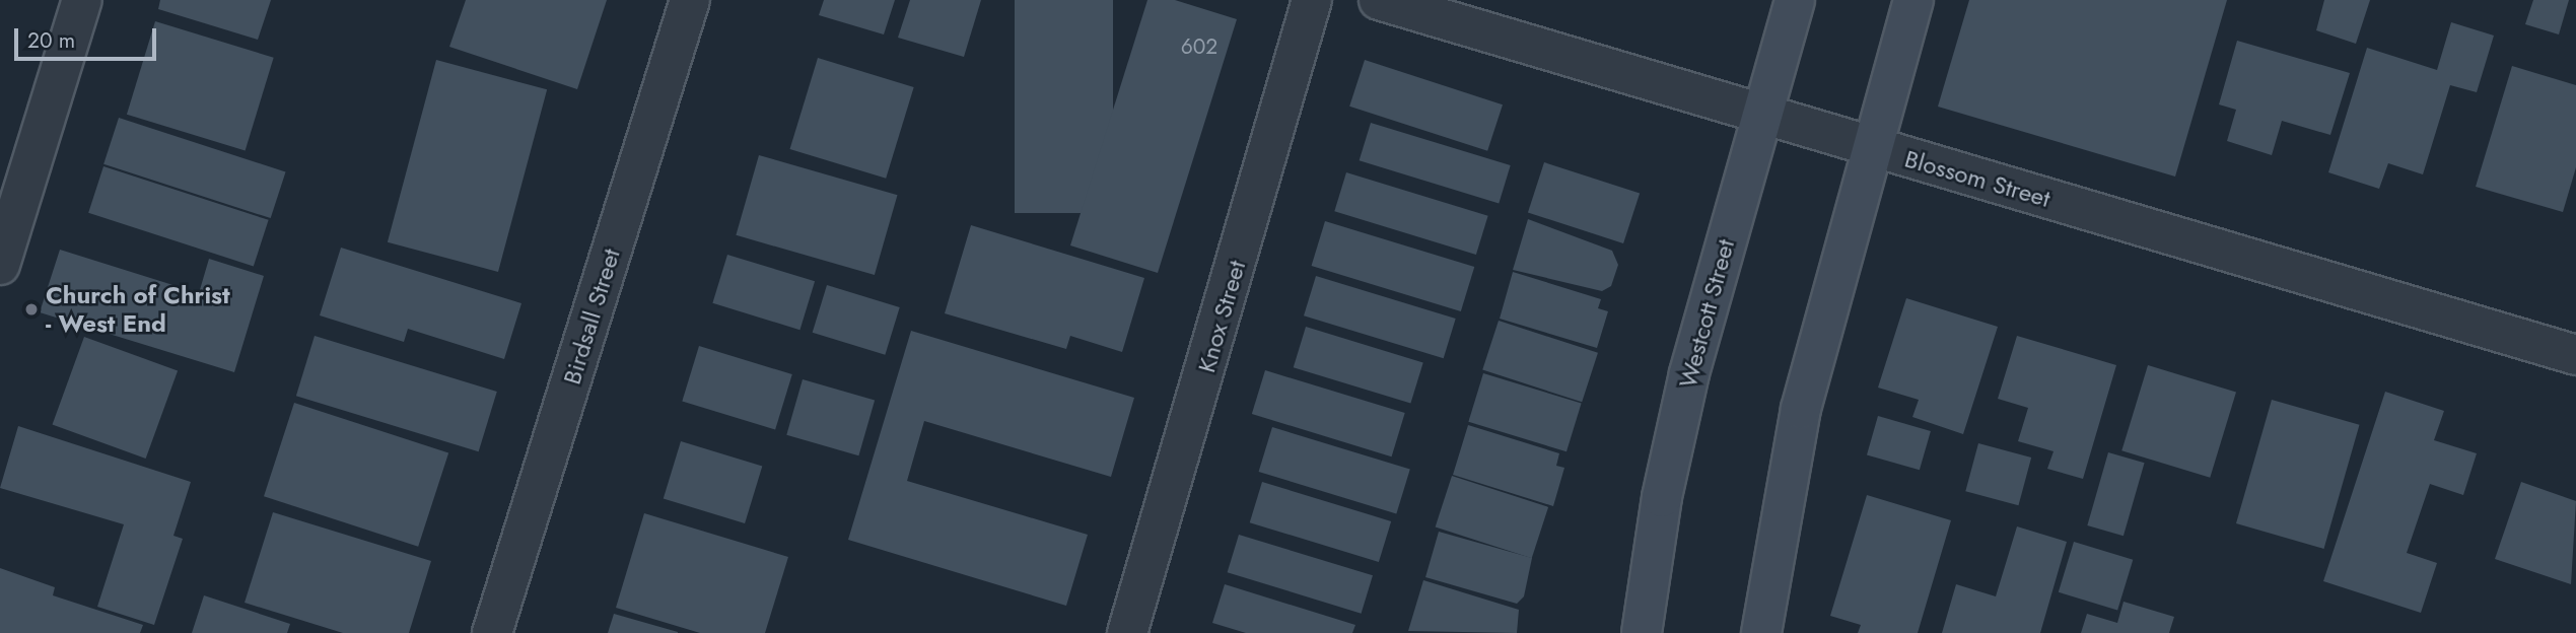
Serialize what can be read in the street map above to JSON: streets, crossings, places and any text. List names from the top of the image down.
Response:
{
  "streets": {
    "main road": ["Westcott Street"],
    "street": ["Blossom Street", "Birdsall Street", "Knox Street"]
  },
  "crossings": [
    ["Blossom Street", "Westcott Street"]
  ],
  "places": ["Church of Christ - West End"],
  "house_numbers": ["602"],
  "scale_bar": "20 m"
}
